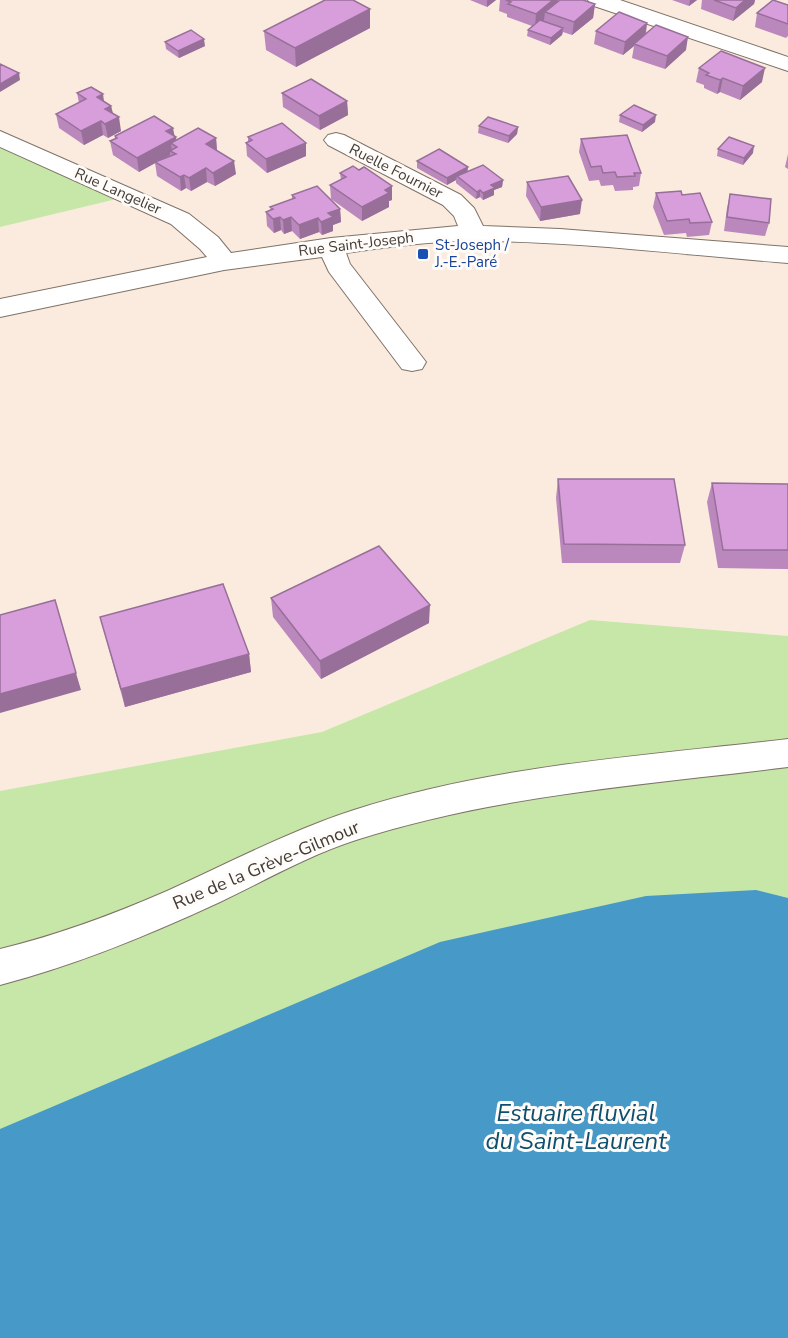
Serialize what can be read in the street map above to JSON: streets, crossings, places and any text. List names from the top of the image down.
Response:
{
  "streets": {
    "street": [
      "Ruelle Fournier",
      "Rue Langelier",
      "Rue Saint-Joseph",
      "Rue de la Grève-Gilmour"
    ]
  },
  "crossings": [
    ["Ruelle Fournier", "Rue Saint-Joseph"],
    ["Rue Langelier", "Rue Saint-Joseph"]
  ],
  "water": ["Estuaire fluvial du Saint-Laurent"],
  "places": {
    "transit": ["St-Joseph / J.-E.-Paré"]
  }
}
